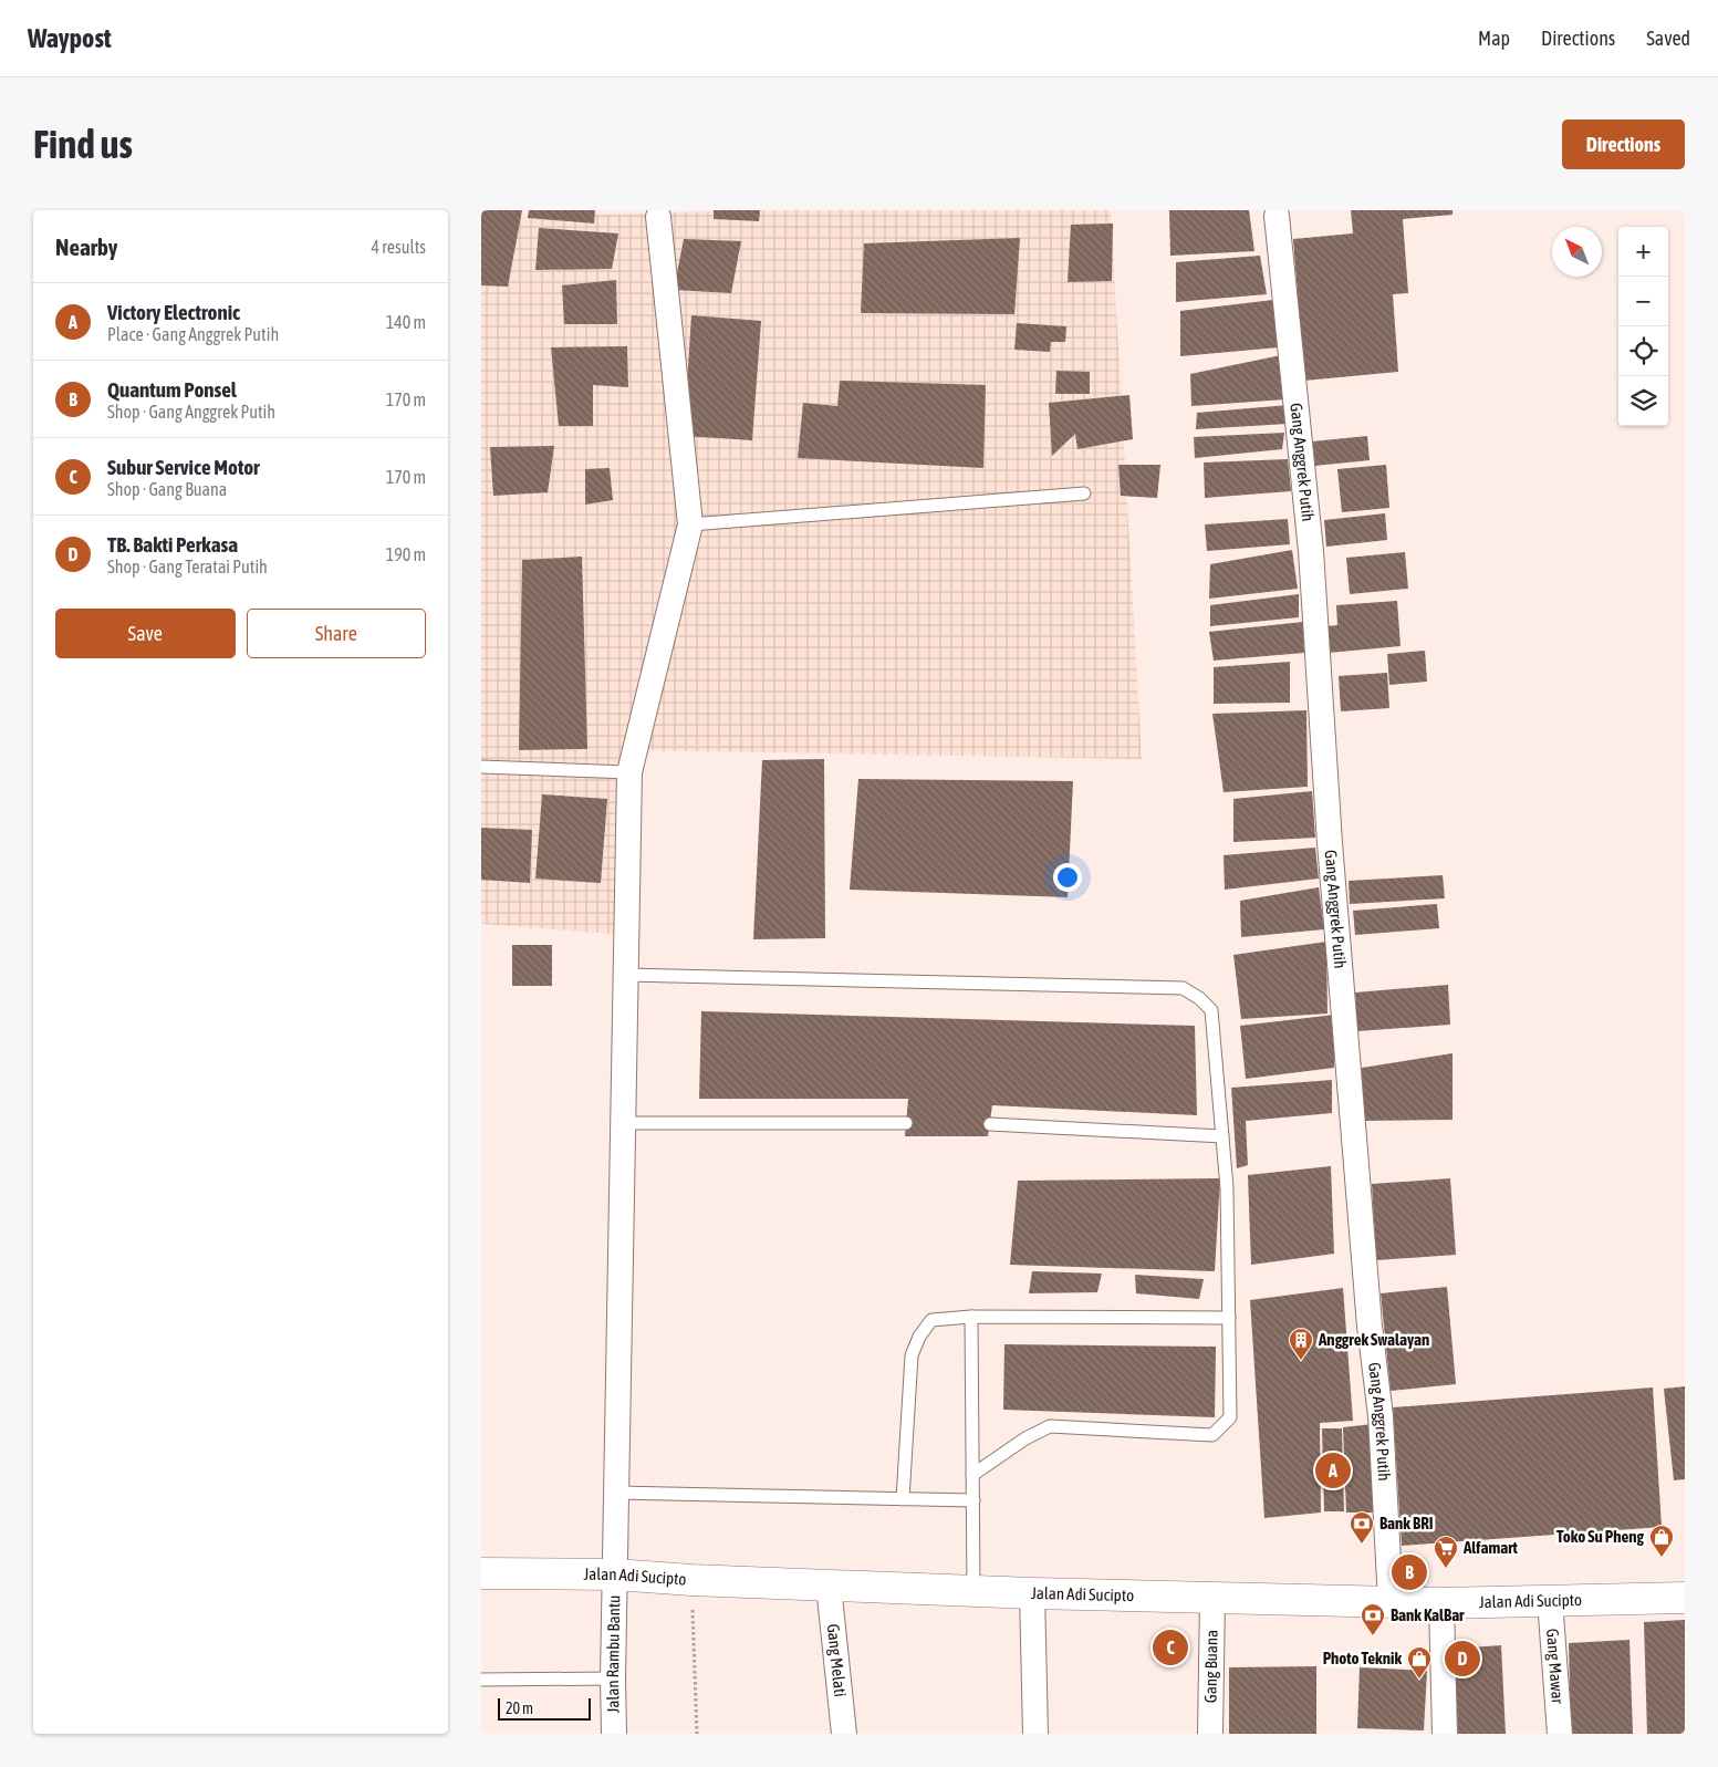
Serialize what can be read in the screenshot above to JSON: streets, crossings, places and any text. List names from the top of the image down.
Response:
{
  "streets": {
    "main road": ["Jalan Adi Sucipto"],
    "street": [
      "Gang Anggrek Putih",
      "Jalan Rambu Bantu",
      "Gang Melati",
      "Gang Buana",
      "Gang Mawar"
    ]
  },
  "crossings": [
    ["Gang Anggrek Putih", "Jalan Adi Sucipto"],
    ["Jalan Adi Sucipto", "Jalan Rambu Bantu"],
    ["Jalan Adi Sucipto", "Gang Melati"],
    ["Jalan Adi Sucipto", "Gang Buana"],
    ["Jalan Adi Sucipto", "Gang Mawar"]
  ],
  "places": {
    "building": ["Anggrek Swalayan"],
    "bank": ["Bank BRI", "Bank KalBar"],
    "shop": ["Toko Su Pheng", "Photo Teknik"],
    "supermarket": ["Alfamart"]
  },
  "scale_bar": "20 m",
  "north": "top left",
  "page": {
    "header": "Waypost",
    "nav": ["Map", "Directions", "Saved"],
    "buttons": [
      "Directions",
      ["Save", "Share"]
    ],
    "title": "Find us",
    "heading": ["Nearby", "4 results"],
    "map_buttons": ["+", "−"],
    "list": [
      {
        "mark": "A",
        "name": "Victory Electronic",
        "note": "Place · Gang Anggrek Putih",
        "value": "140 m"
      },
      {
        "mark": "B",
        "name": "Quantum Ponsel",
        "note": "Shop · Gang Anggrek Putih",
        "value": "170 m"
      },
      {
        "mark": "C",
        "name": "Subur Service Motor",
        "note": "Shop · Gang Buana",
        "value": "170 m"
      },
      {
        "mark": "D",
        "name": "TB. Bakti Perkasa",
        "note": "Shop · Gang Teratai Putih",
        "value": "190 m"
      }
    ],
    "pins": [
      "A",
      "B",
      "C",
      "D"
    ],
    "scale": "20 m"
  }
}
